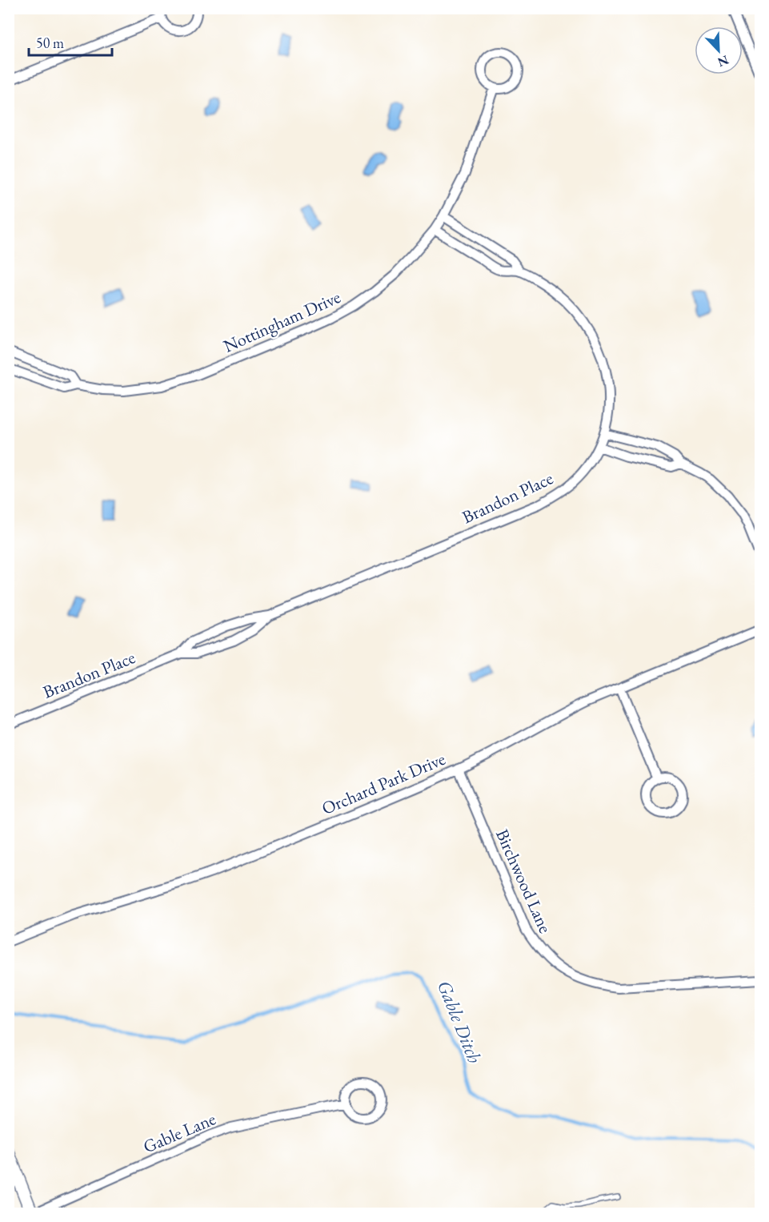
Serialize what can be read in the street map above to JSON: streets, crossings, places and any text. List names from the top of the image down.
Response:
{
  "streets": {
    "street": [
      "Nottingham Drive",
      "Brandon Place",
      "Orchard Park Drive",
      "Birchwood Lane",
      "Gable Lane"
    ]
  },
  "crossings": [
    ["Nottingham Drive", "Brandon Place"],
    ["Orchard Park Drive", "Birchwood Lane"]
  ],
  "water": ["Gable Ditch"],
  "scale_bar": "50 m",
  "north": "bottom right"
}
